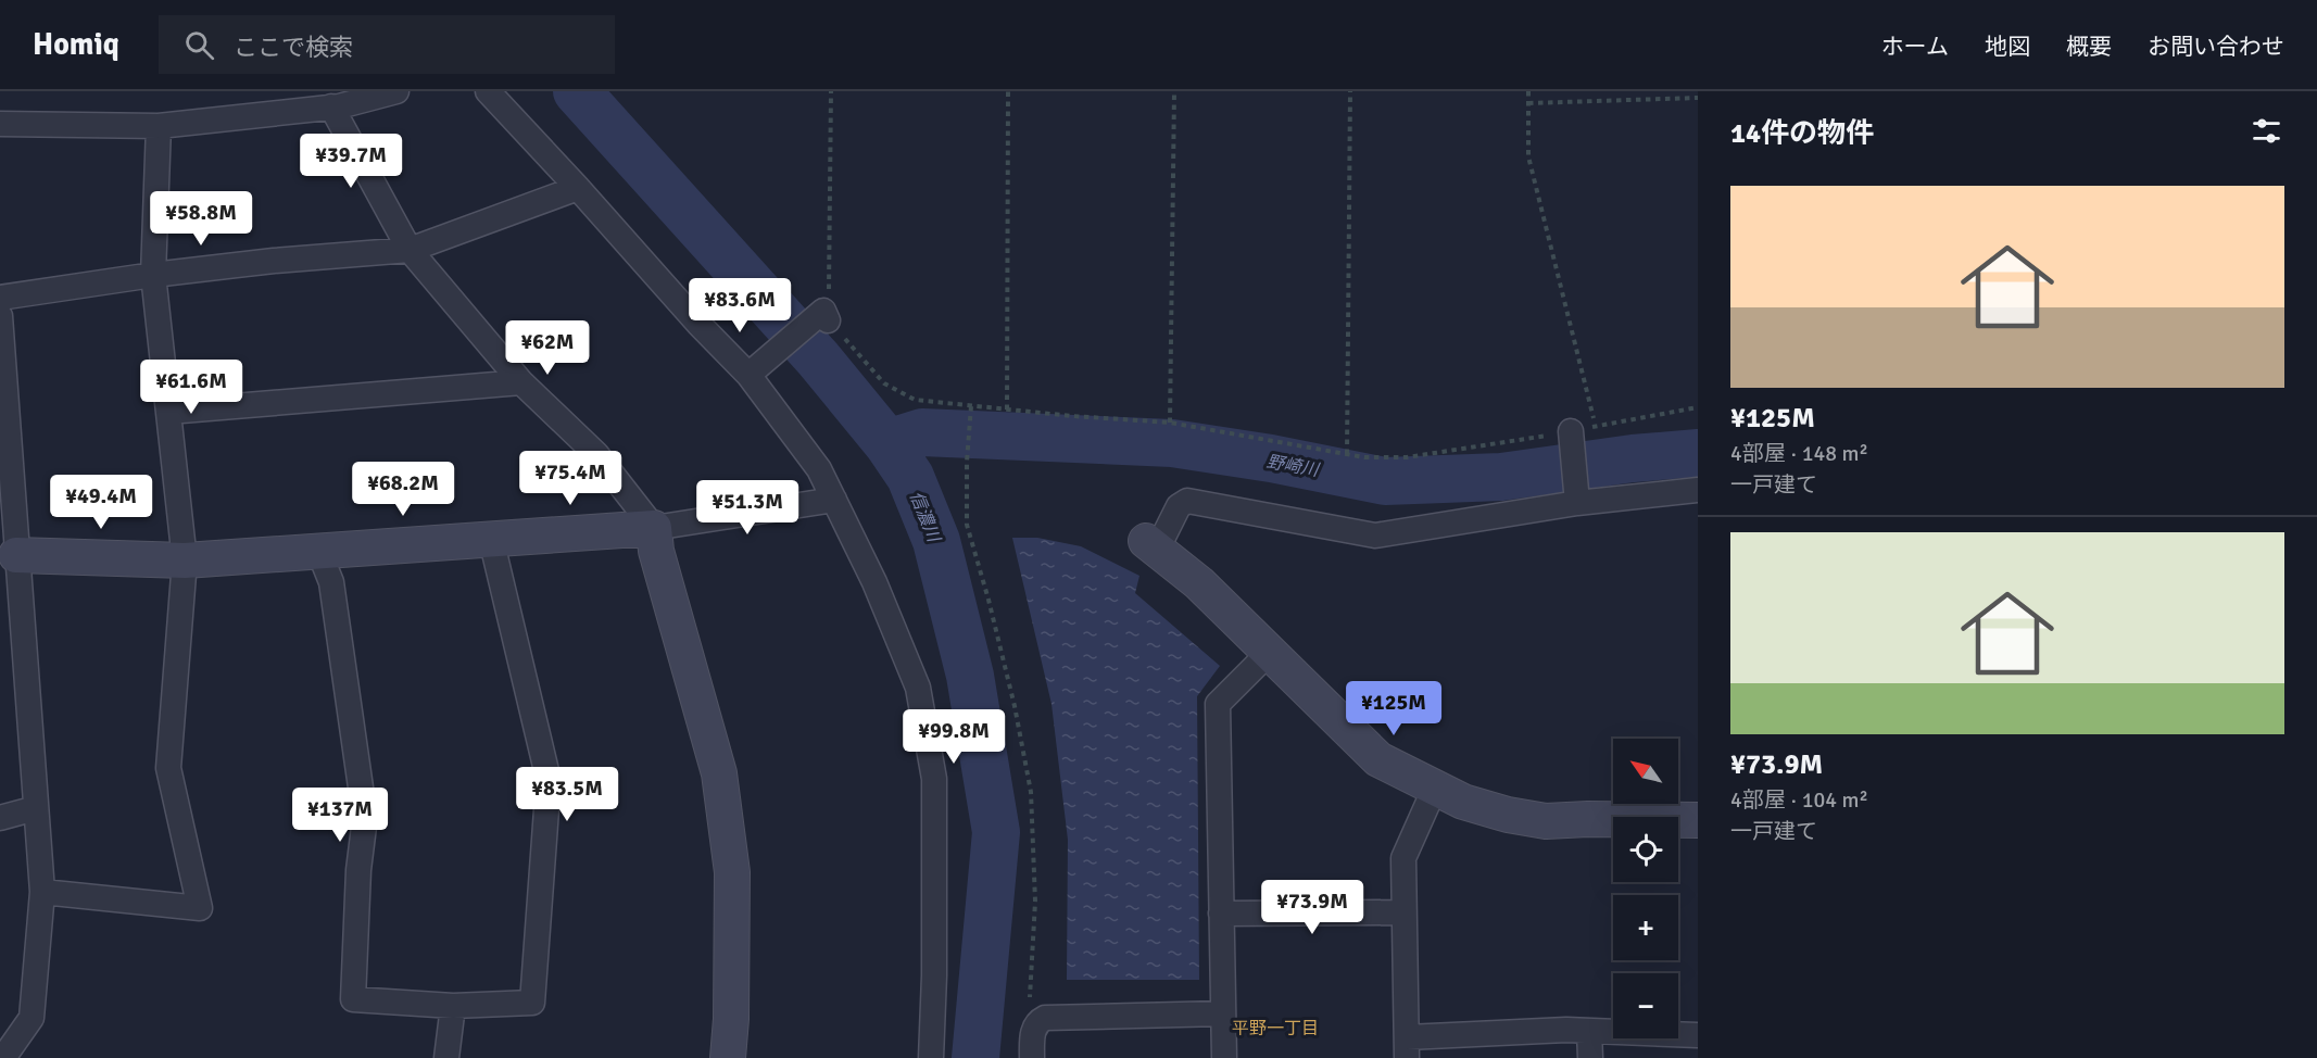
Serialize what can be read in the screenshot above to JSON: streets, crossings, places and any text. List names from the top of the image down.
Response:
{
  "districts": ["平野一丁目"],
  "water": ["野崎川", "信濃川"],
  "north": "top left",
  "page": {
    "header": "Homiq",
    "search": "ここで検索",
    "nav": [
      "ホーム",
      "地図",
      "概要",
      "お問い合わせ"
    ],
    "heading": "14件の物件",
    "price": [
      "¥39.7M",
      "¥58.8M",
      "¥83.6M",
      "¥62M",
      "¥61.6M",
      "¥75.4M",
      "¥68.2M",
      "¥49.4M",
      "¥51.3M",
      "¥125M",
      "¥99.8M",
      "¥83.5M",
      "¥137M",
      "¥73.9M"
    ],
    "list": [
      {
        "name": "¥125M",
        "note": "4部屋 · 148 m² · 一戸建て"
      },
      {
        "name": "¥73.9M",
        "note": "4部屋 · 104 m² · 一戸建て"
      }
    ],
    "map_buttons": ["+", "−"]
  }
}
